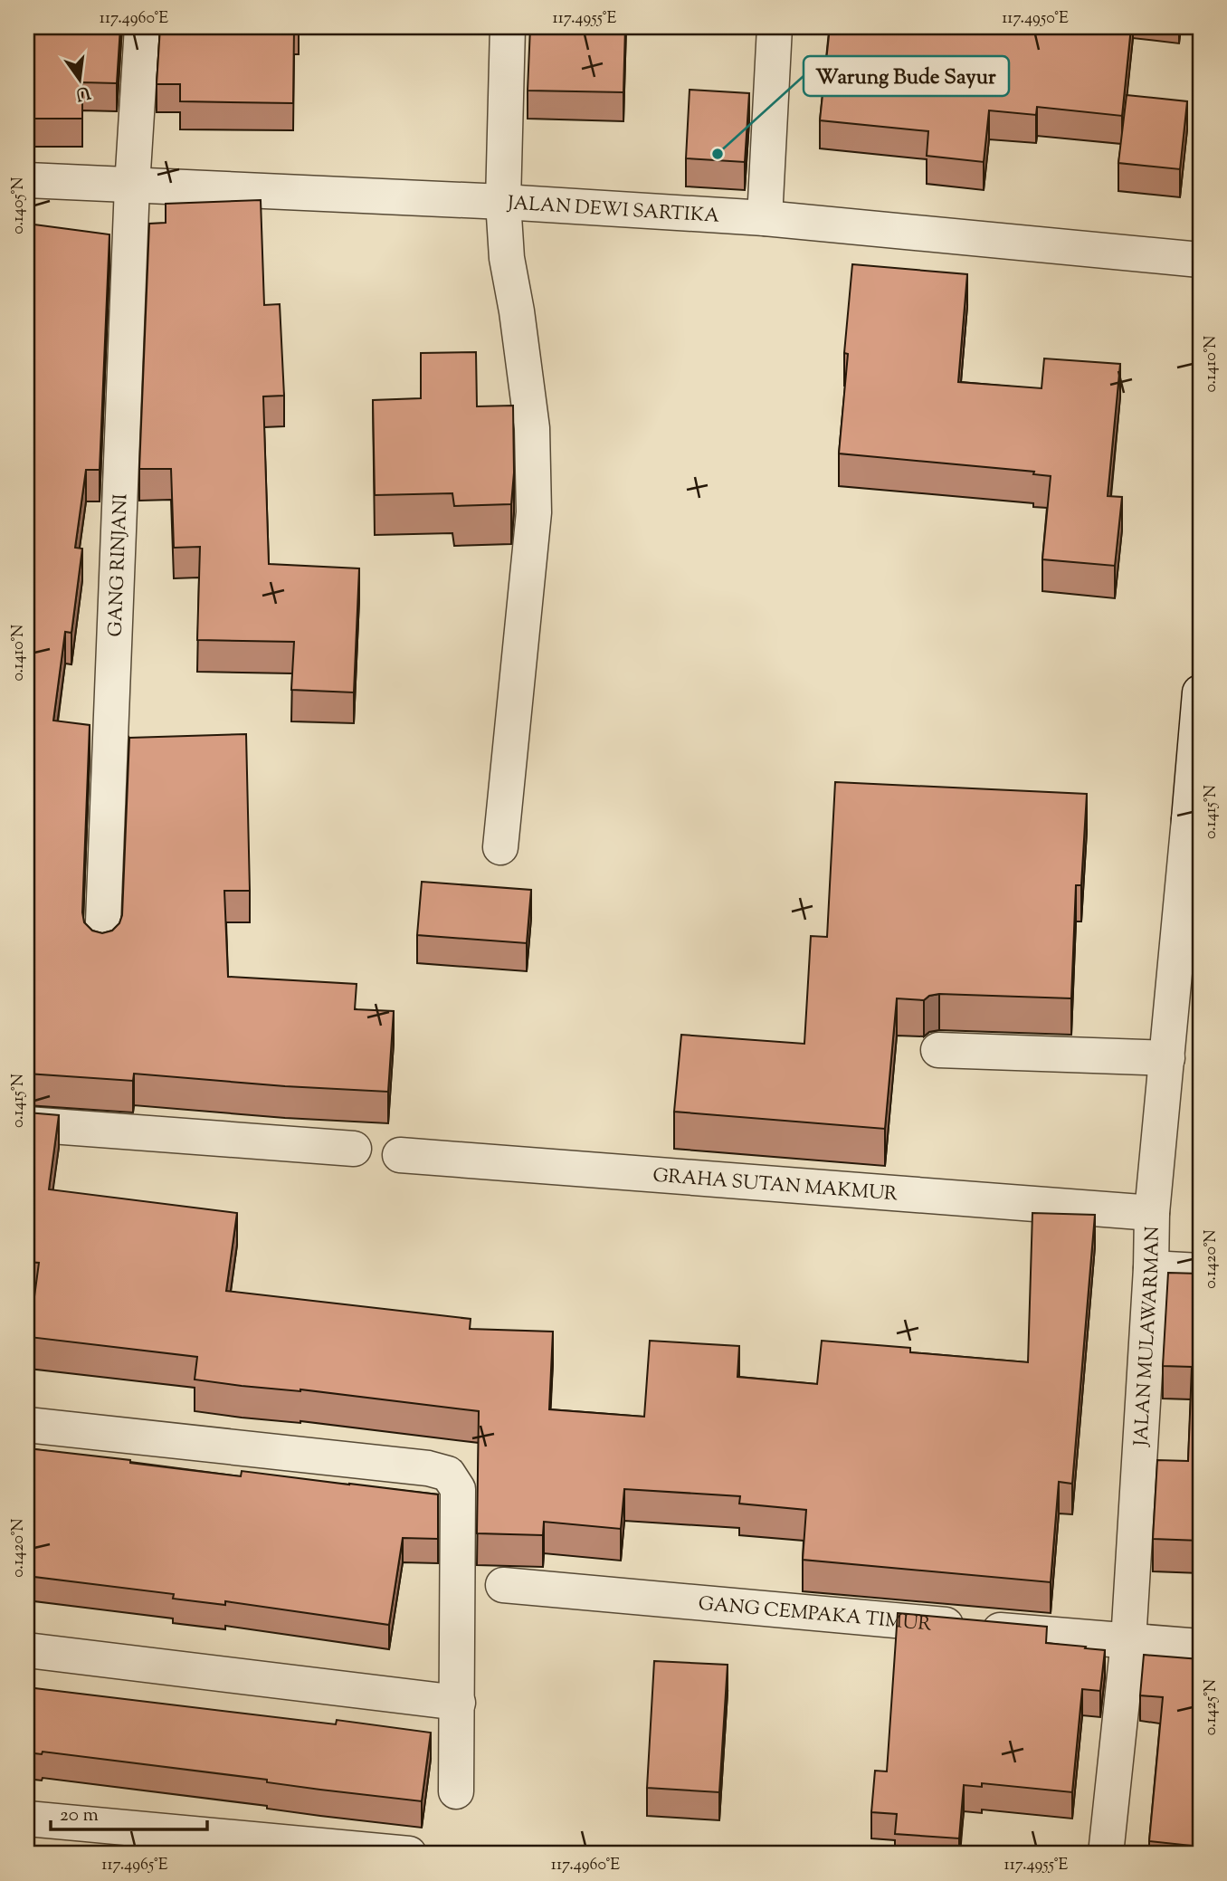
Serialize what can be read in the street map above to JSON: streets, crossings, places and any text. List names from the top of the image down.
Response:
{
  "streets": {
    "street": [
      "JALAN DEWI SARTIKA",
      "GANG RINJANI",
      "GRAHA SUTAN MAKMUR",
      "JALAN MULAWARMAN",
      "GANG CEMPAKA TIMUR"
    ]
  },
  "crossings": [
    ["JALAN DEWI SARTIKA", "GANG RINJANI"],
    ["GRAHA SUTAN MAKMUR", "JALAN MULAWARMAN"],
    ["JALAN MULAWARMAN", "GANG CEMPAKA TIMUR"]
  ],
  "places": ["Warung Bude Sayur"],
  "scale_bar": "20 m",
  "north": "bottom",
  "coordinates": [
    "117.4960°E",
    "117.4955°E",
    "117.4950°E",
    "0.1405°N",
    "0.1410°N",
    "0.1415°N",
    "0.1420°N",
    "0.1425°N",
    "117.4965°E"
  ]
}
